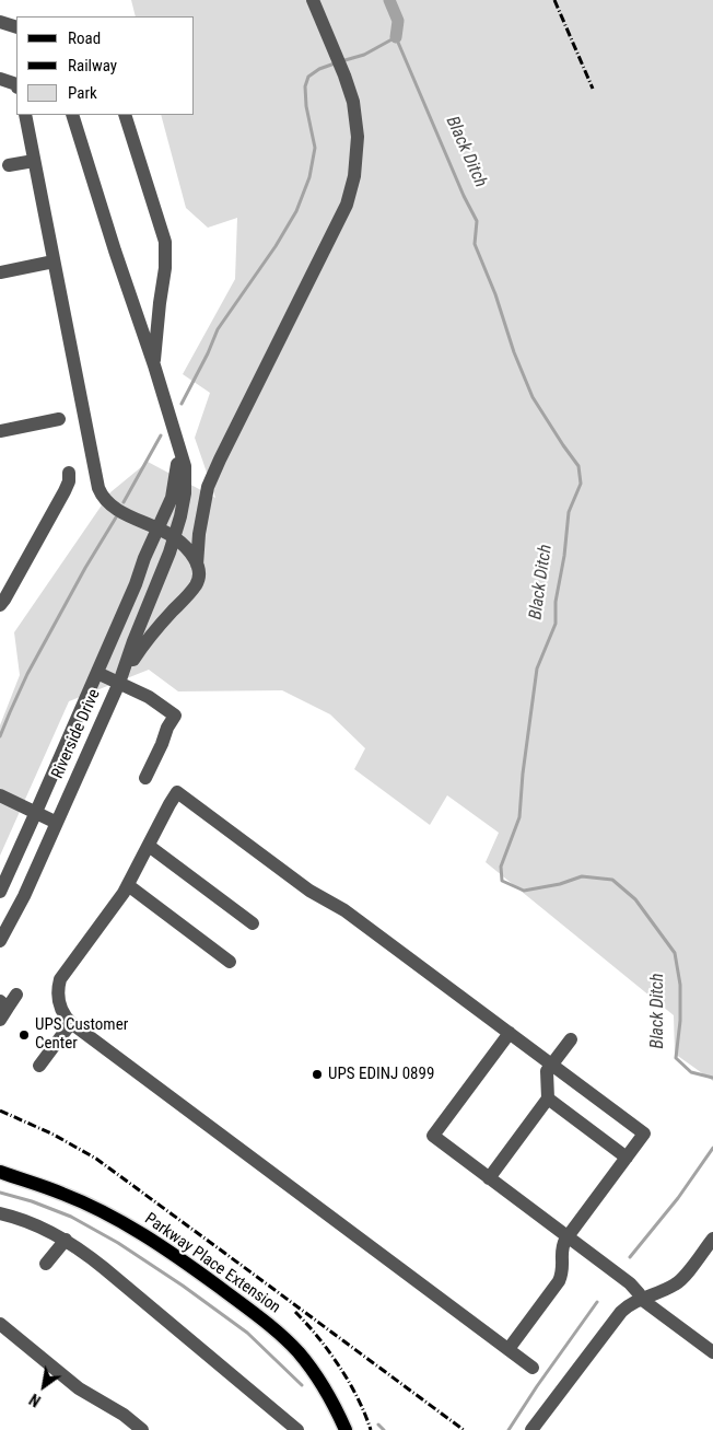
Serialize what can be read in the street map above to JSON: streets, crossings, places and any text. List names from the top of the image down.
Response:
{
  "streets": {
    "main road": ["Parkway Place Extension"],
    "street": ["Riverside Drive"]
  },
  "water": ["Black Ditch"],
  "places": ["UPS Customer Center", "UPS EDINJ 0899"],
  "legend": ["Road", "Railway", "Park"],
  "north": "bottom left"
}
